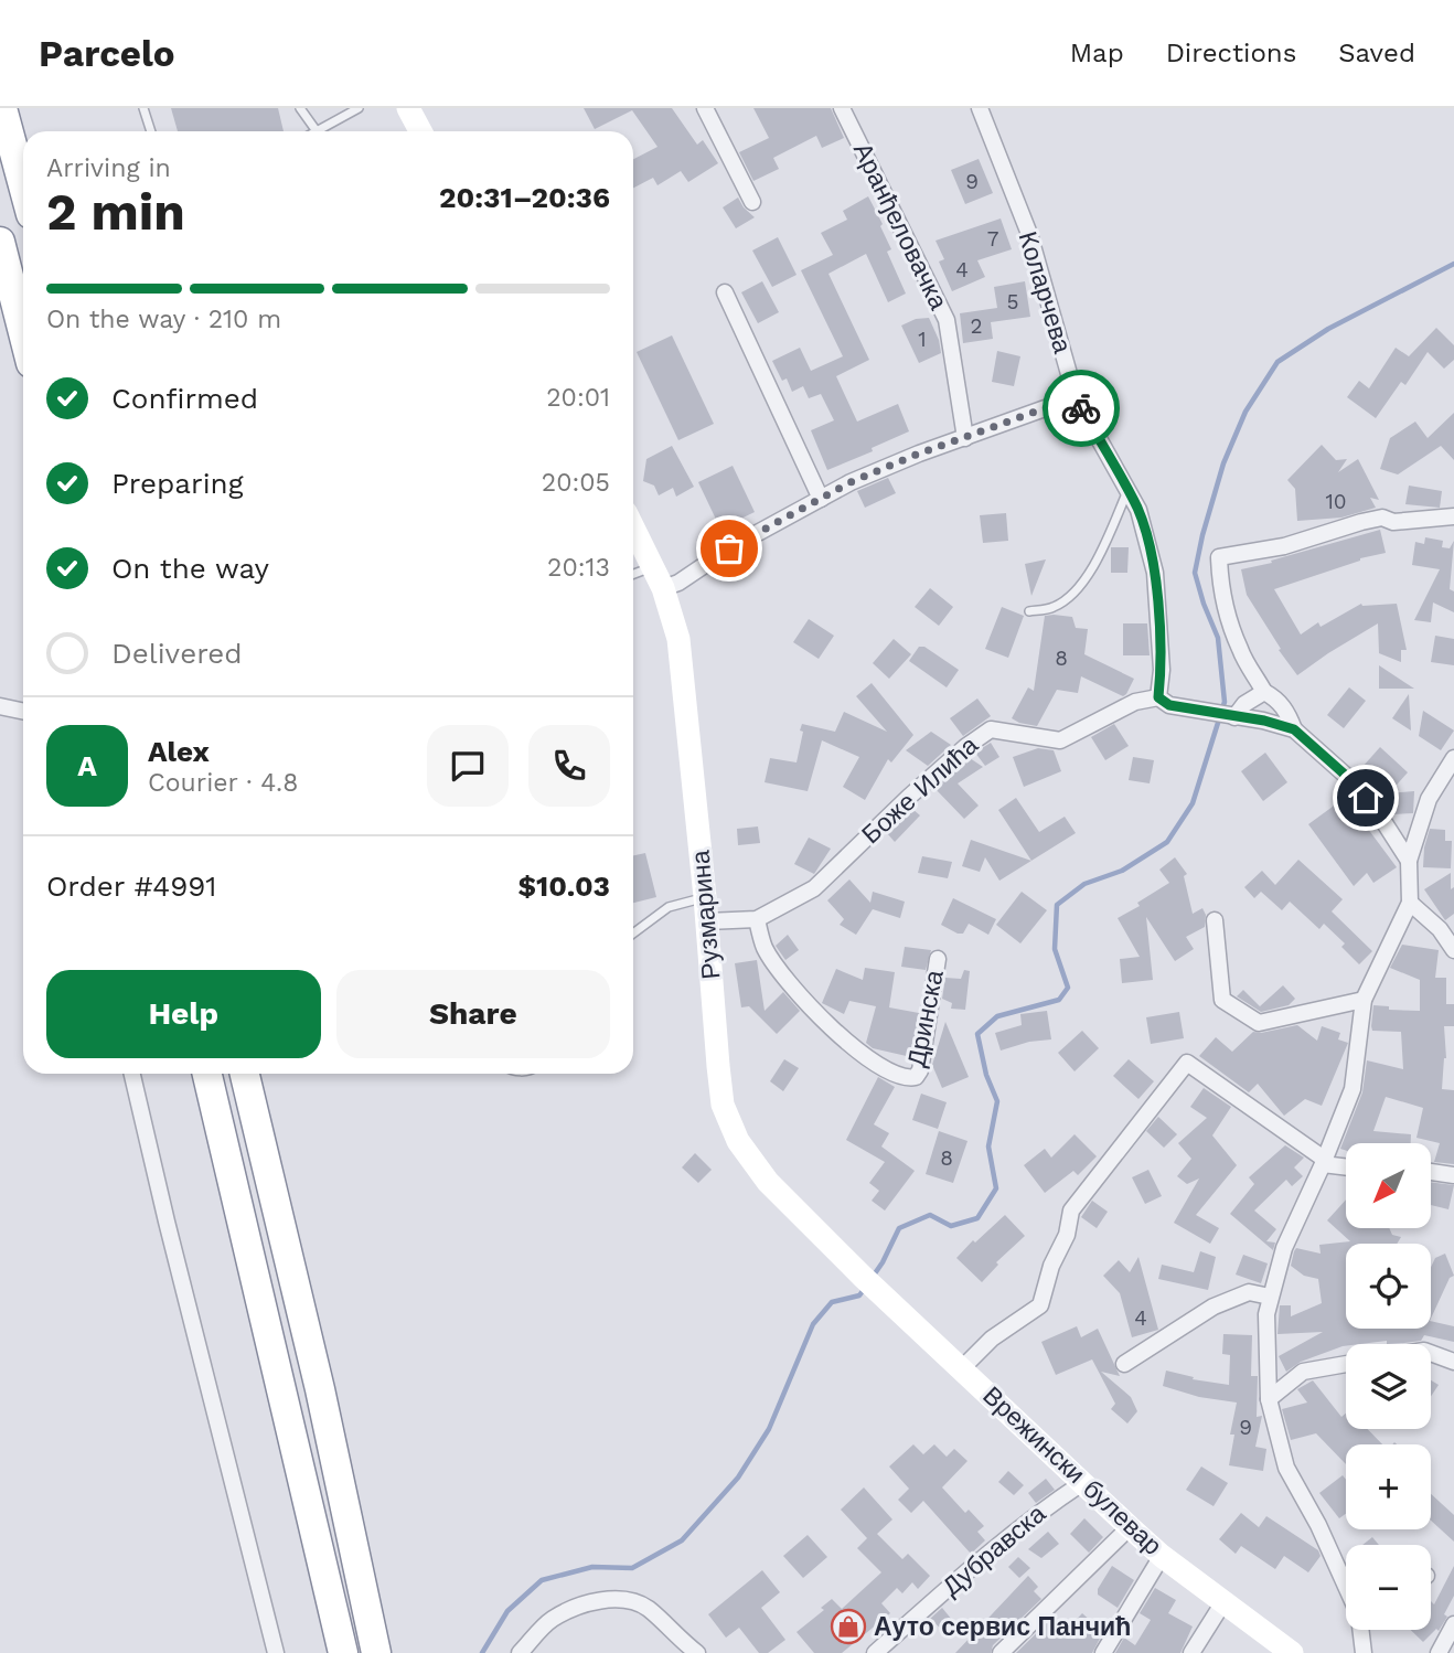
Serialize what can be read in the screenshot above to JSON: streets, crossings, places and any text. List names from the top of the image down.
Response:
{
  "streets": {
    "main road": ["Рузмарина", "Врежински булевар"],
    "street": [
      "Аранђеловачка",
      "Коларчева",
      "Боже Илића",
      "Дринска",
      "Дубравска"
    ]
  },
  "crossings": [
    ["Коларчева", "Боже Илића"],
    ["Боже Илића", "Рузмарина"],
    ["Боже Илића", "Дринска"],
    ["Рузмарина", "Врежински булевар"],
    ["Врежински булевар", "Дубравска"]
  ],
  "places": {
    "shop": ["Ауто сервис Панчић"]
  },
  "house_numbers": [
    "9",
    "7",
    "4",
    "5",
    "2",
    "1",
    "10",
    "8",
    "8",
    "4",
    "9"
  ],
  "north": "bottom left",
  "page": {
    "header": "Parcelo",
    "nav": ["Map", "Directions", "Saved"],
    "heading": ["2 min", "Arriving in", "20:31–20:36"],
    "panel": [
      "Alex",
      "Courier · 4.8",
      "Order #4991",
      "$10.03"
    ],
    "bar": "On the way · 210 m",
    "list": [
      ["Confirmed", "20:01"],
      ["Preparing", "20:05"],
      ["On the way", "20:13"],
      "Delivered"
    ],
    "round": "A",
    "buttons": ["Help", "Share"],
    "map_buttons": ["+", "−"]
  }
}
